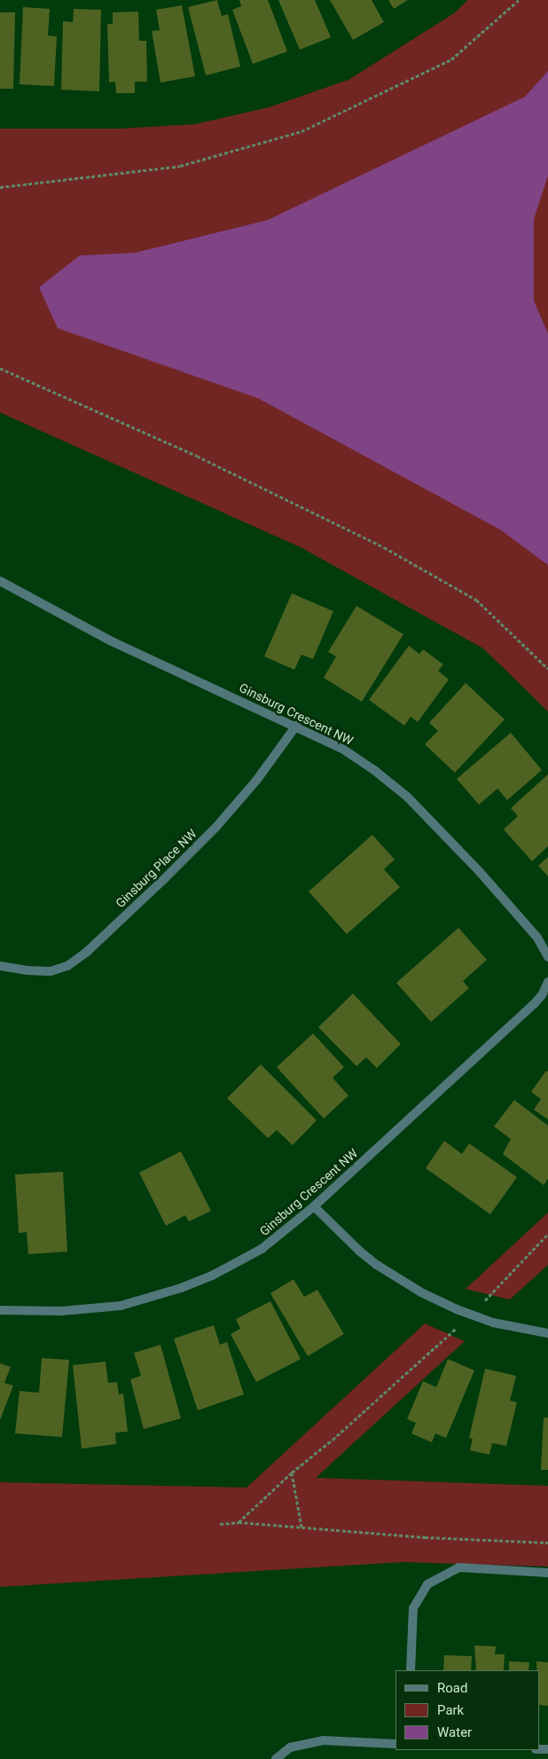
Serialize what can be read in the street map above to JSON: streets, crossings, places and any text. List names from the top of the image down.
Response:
{
  "streets": {
    "street": ["Ginsburg Crescent NW", "Ginsburg Place NW"]
  },
  "crossings": [
    ["Ginsburg Crescent NW", "Ginsburg Place NW"]
  ],
  "legend": ["Road", "Park", "Water"]
}
